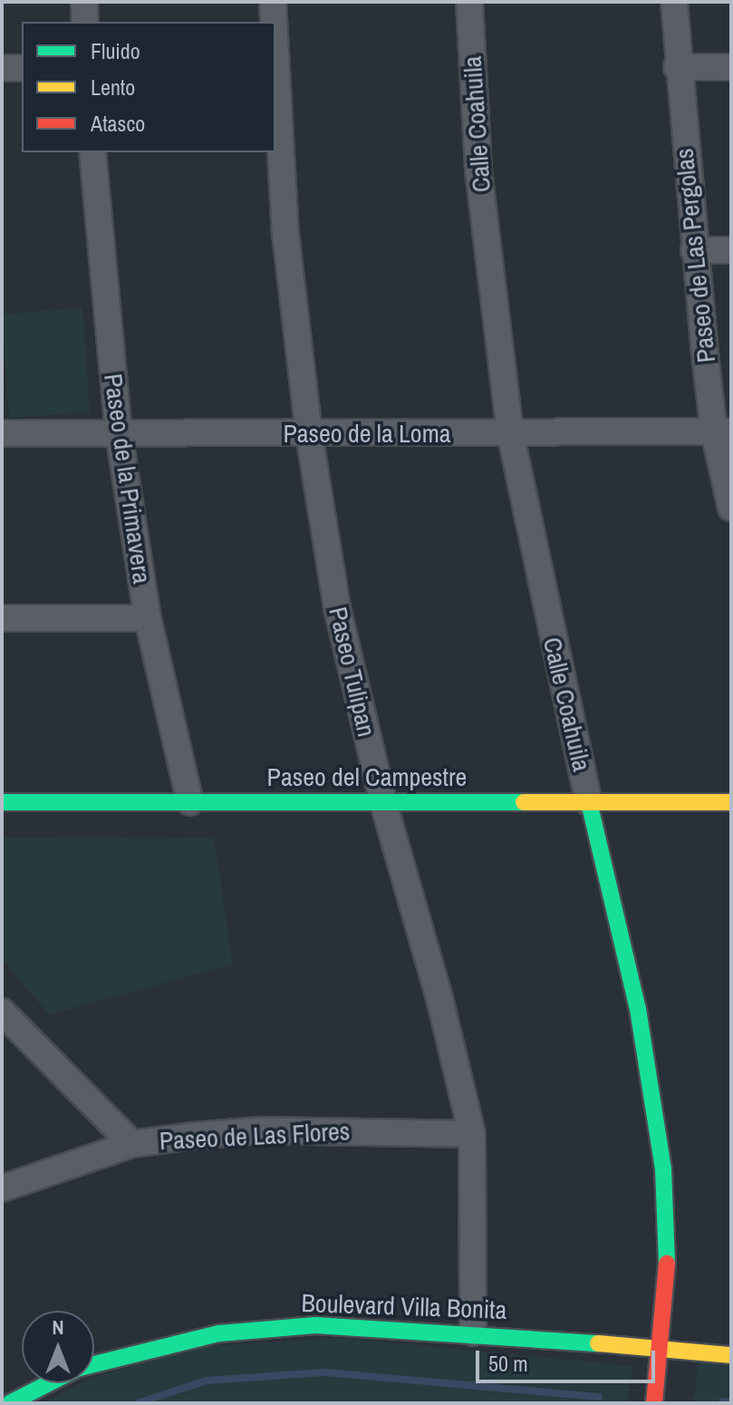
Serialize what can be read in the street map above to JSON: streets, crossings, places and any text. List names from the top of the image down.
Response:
{
  "streets": {
    "street": [
      "Calle Coahuila",
      "Paseo de Las Pergolas",
      "Paseo de la Loma",
      "Paseo de la Primavera",
      "Paseo Tulipan",
      "Paseo del Campestre",
      "Paseo de Las Flores",
      "Boulevard Villa Bonita"
    ]
  },
  "crossings": [
    ["Calle Coahuila", "Paseo de la Loma"],
    ["Calle Coahuila", "Paseo del Campestre"],
    ["Calle Coahuila", "Boulevard Villa Bonita"],
    ["Paseo de Las Pergolas", "Paseo de la Loma"],
    ["Paseo de la Loma", "Paseo de la Primavera"],
    ["Paseo de la Loma", "Paseo Tulipan"],
    ["Paseo de la Primavera", "Paseo del Campestre"],
    ["Paseo Tulipan", "Paseo del Campestre"],
    ["Paseo Tulipan", "Paseo de Las Flores"],
    ["Paseo Tulipan", "Boulevard Villa Bonita"]
  ],
  "legend": ["Fluido", "Lento", "Atasco"],
  "scale_bar": "50 m",
  "north": "top"
}
